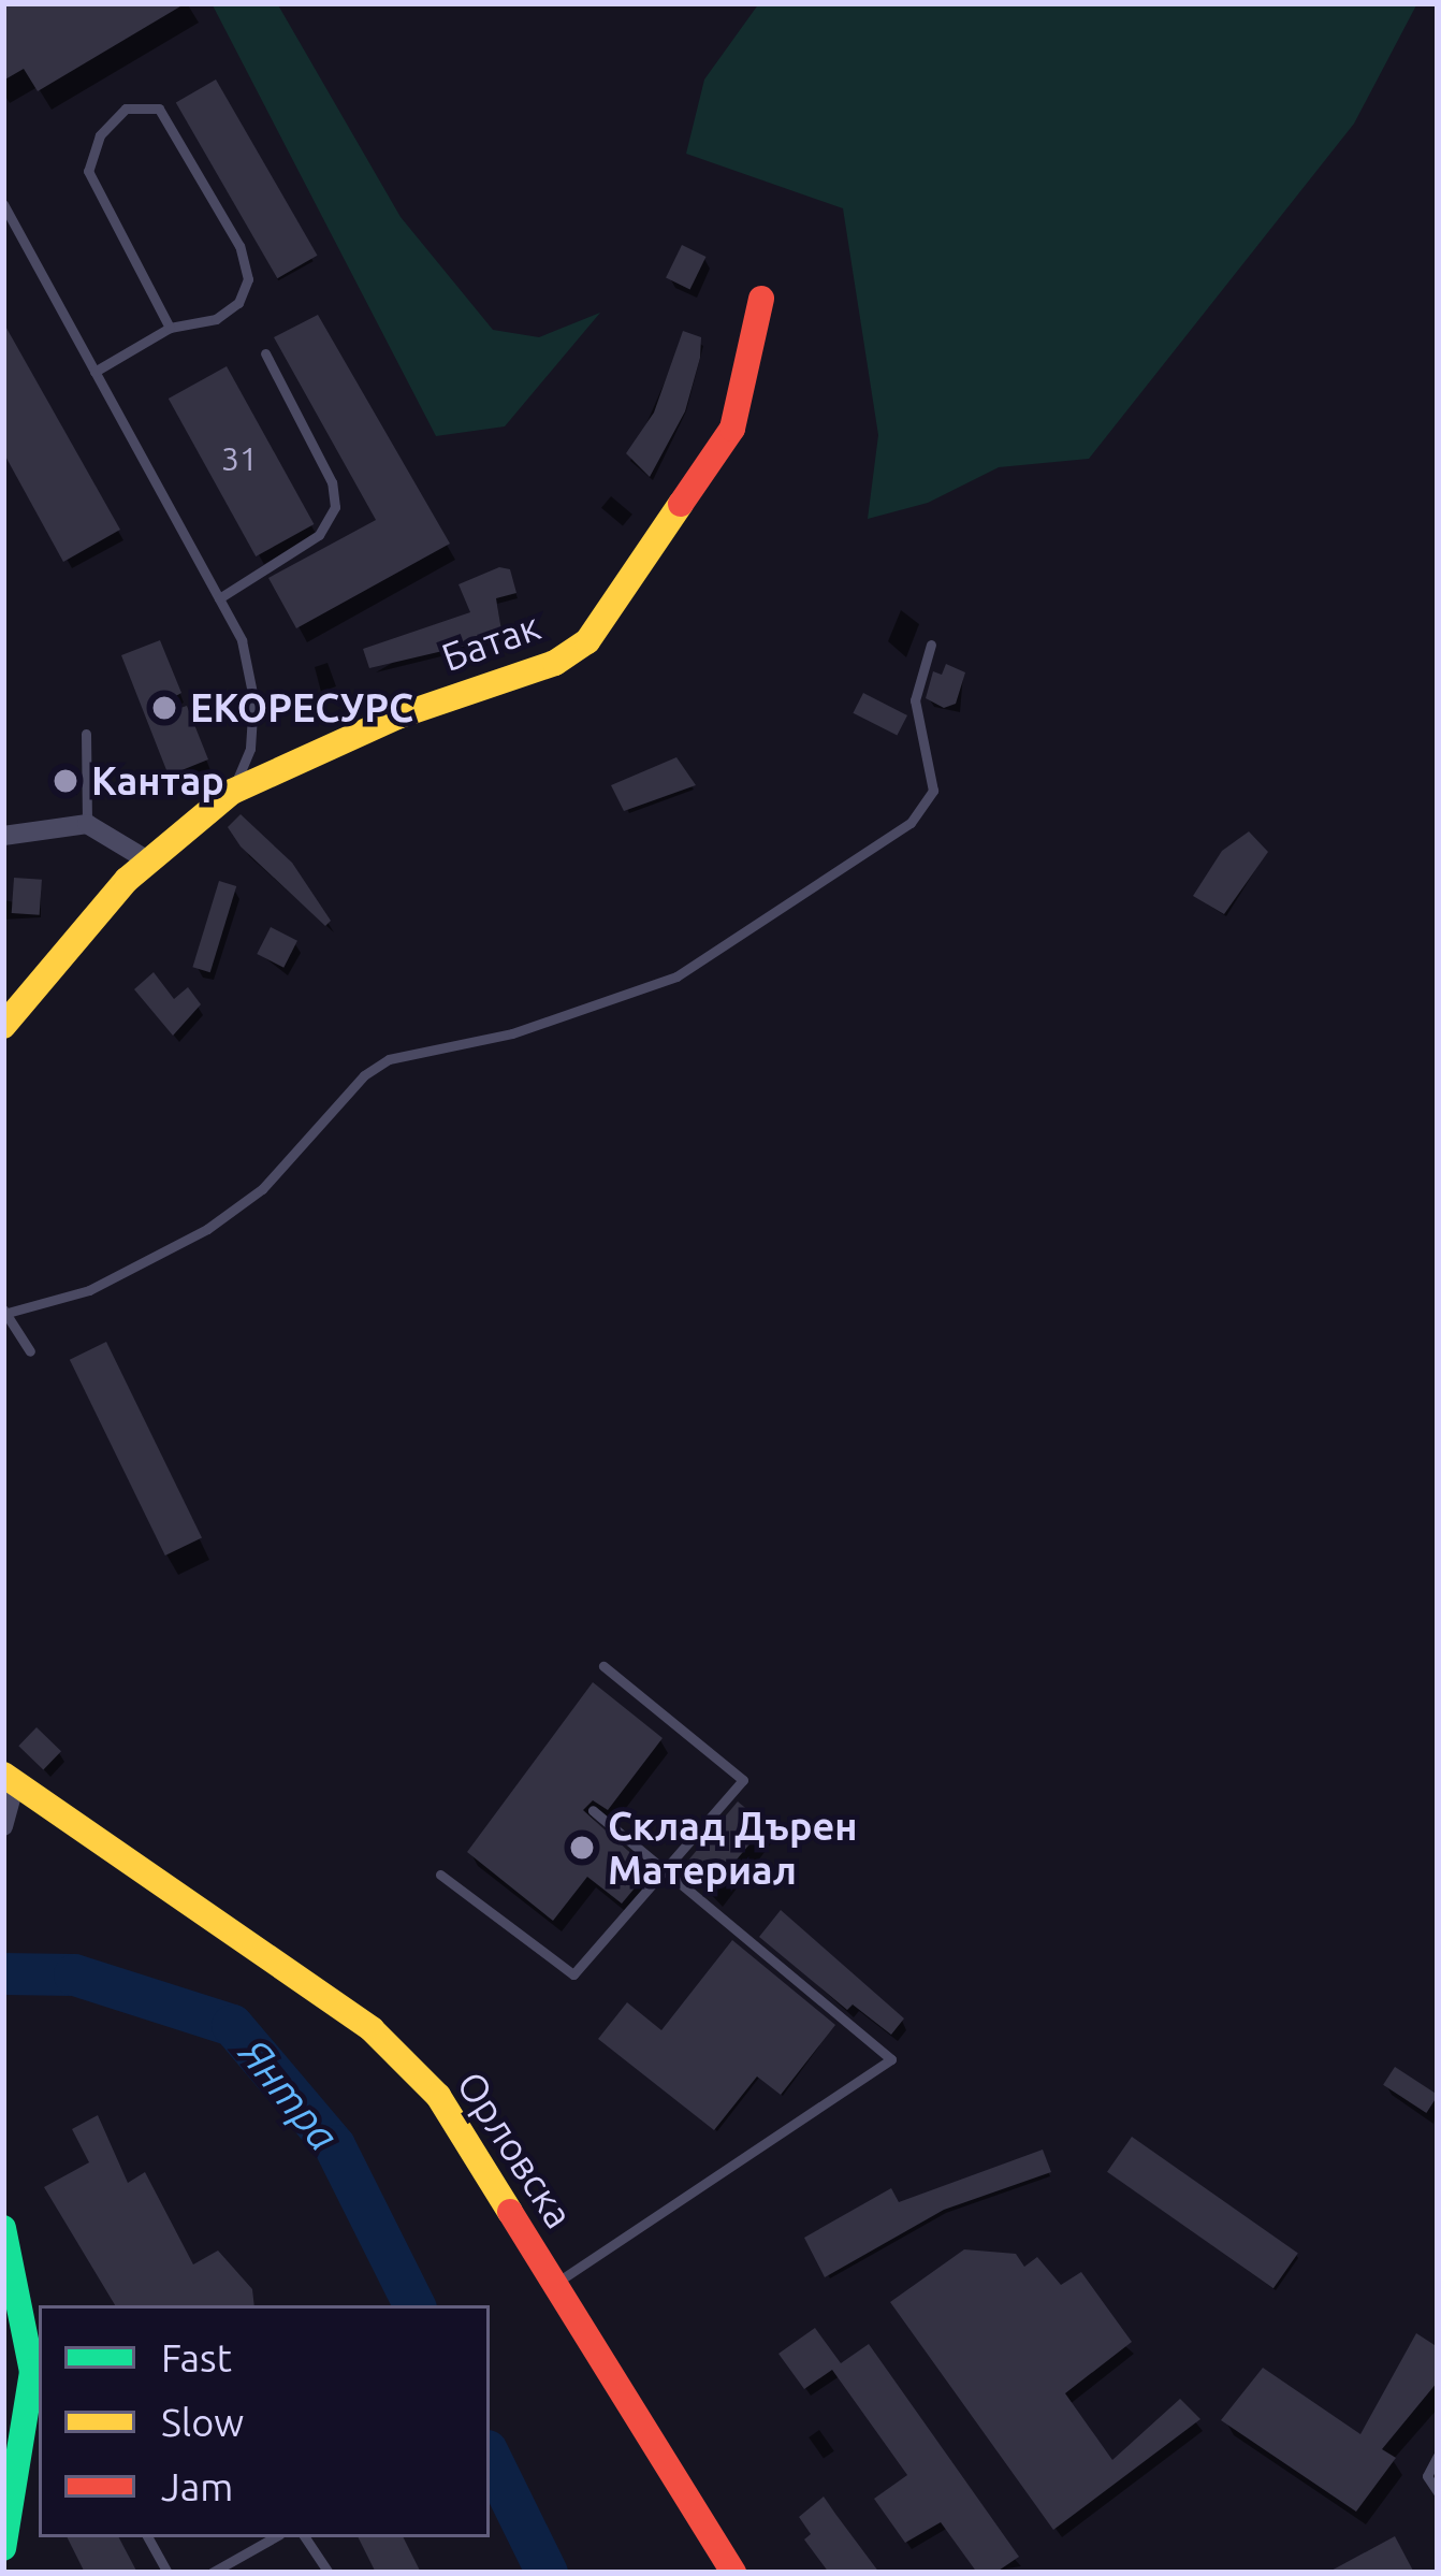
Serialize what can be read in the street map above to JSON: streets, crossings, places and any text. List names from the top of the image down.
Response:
{
  "streets": {
    "street": ["Батак", "Орловска"]
  },
  "water": ["Янтра"],
  "places": ["ЕКОРЕСУРС", "Кантар", "Склад Дърен Материал"],
  "house_numbers": ["31"],
  "legend": ["Fast", "Slow", "Jam"]
}
